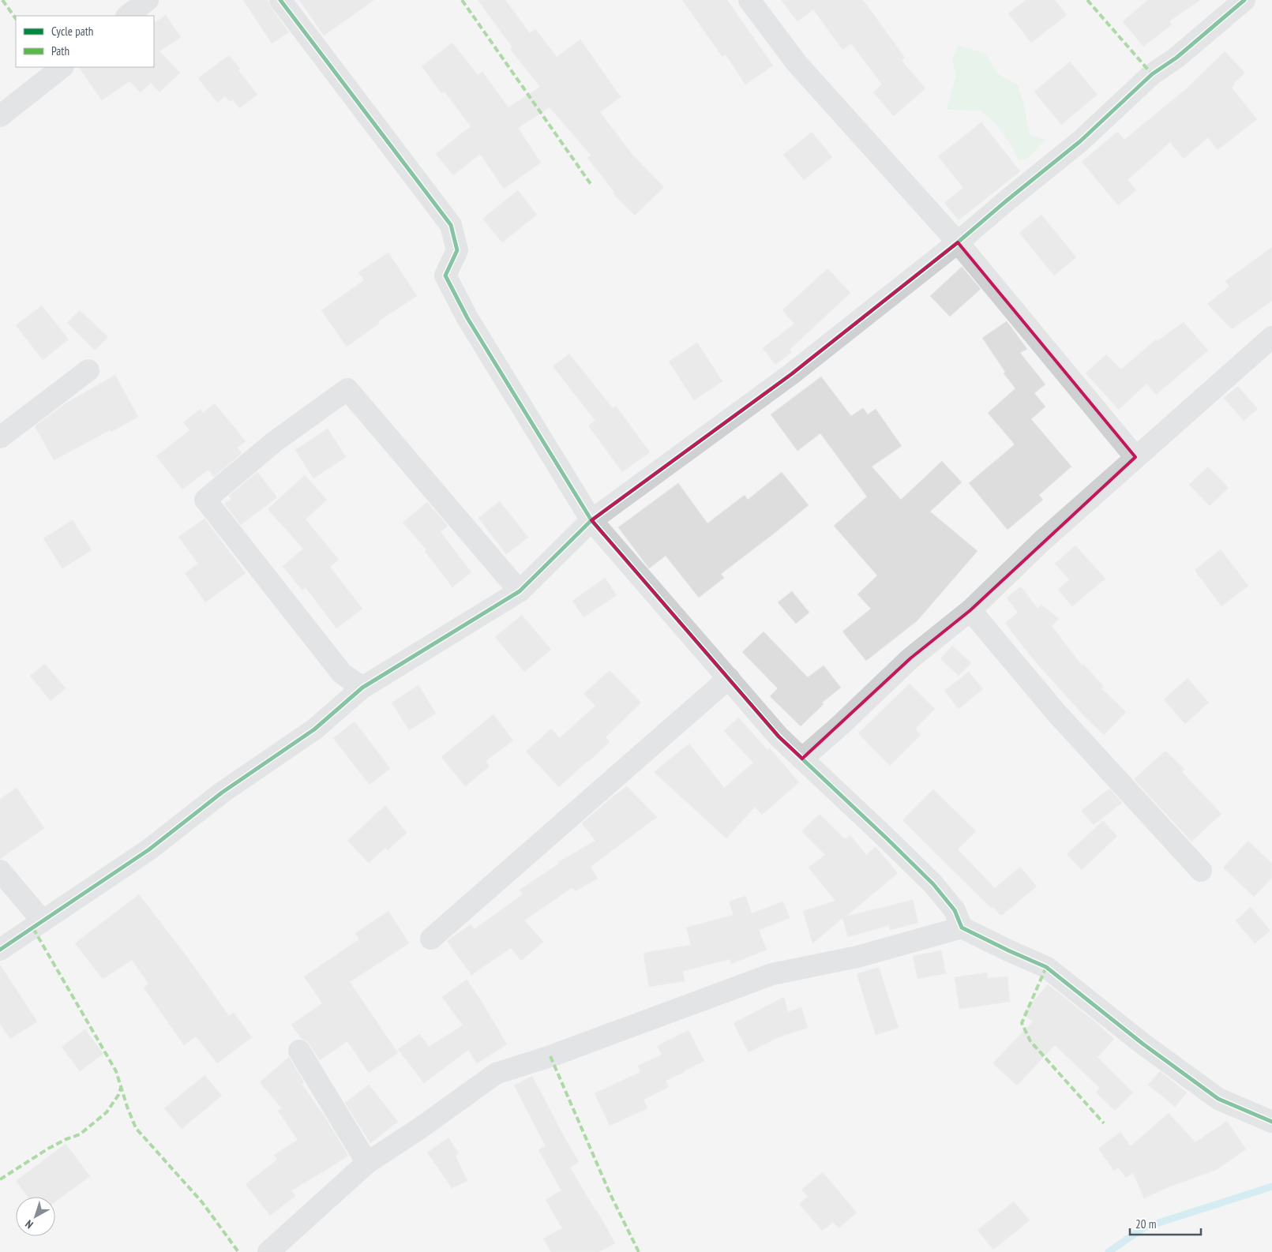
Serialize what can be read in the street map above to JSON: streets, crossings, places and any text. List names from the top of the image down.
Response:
{
  "legend": ["Cycle path", "Path"],
  "scale_bar": "20 m",
  "north": "bottom left"
}
